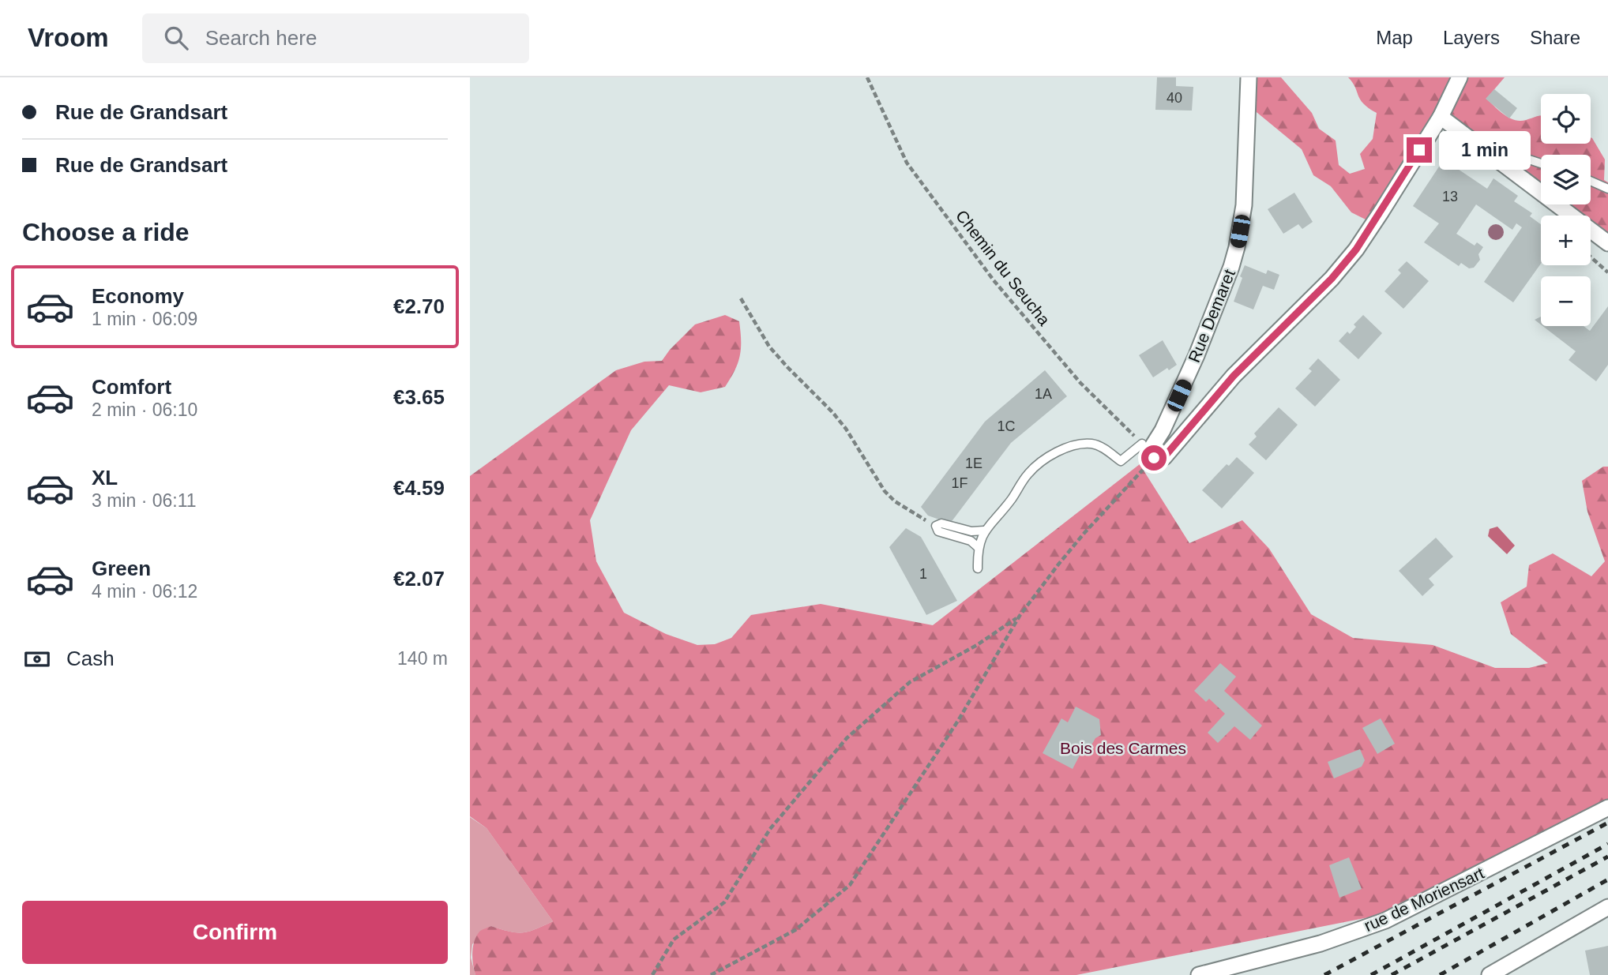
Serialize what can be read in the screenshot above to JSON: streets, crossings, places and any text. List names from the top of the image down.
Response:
{
  "streets": {
    "street": ["Rue Demaret", "rue de Moriensart"],
    "path": ["Chemin du Seucha"]
  },
  "crossings": [
    ["Chemin du Seucha", "Rue Demaret"]
  ],
  "parks": ["Bois des Carmes"],
  "house_numbers": [
    "40",
    "13",
    "1A",
    "1C",
    "1E",
    "1F",
    "1"
  ],
  "page": {
    "header": "Vroom",
    "search": "Search here",
    "nav": ["Map", "Layers", "Share"],
    "banner": ["Rue de Grandsart", "Rue de Grandsart"],
    "map_buttons": ["+", "−"],
    "bubble": "1 min",
    "heading": "Choose a ride",
    "list": [
      {
        "name": "Economy",
        "note": "1 min · 06:09",
        "value": "€2.70"
      },
      {
        "name": "Comfort",
        "note": "2 min · 06:10",
        "value": "€3.65"
      },
      {
        "name": "XL",
        "note": "3 min · 06:11",
        "value": "€4.59"
      },
      {
        "name": "Green",
        "note": "4 min · 06:12",
        "value": "€2.07"
      }
    ],
    "pay": ["Cash", "140 m"],
    "buttons": "Confirm"
  }
}
